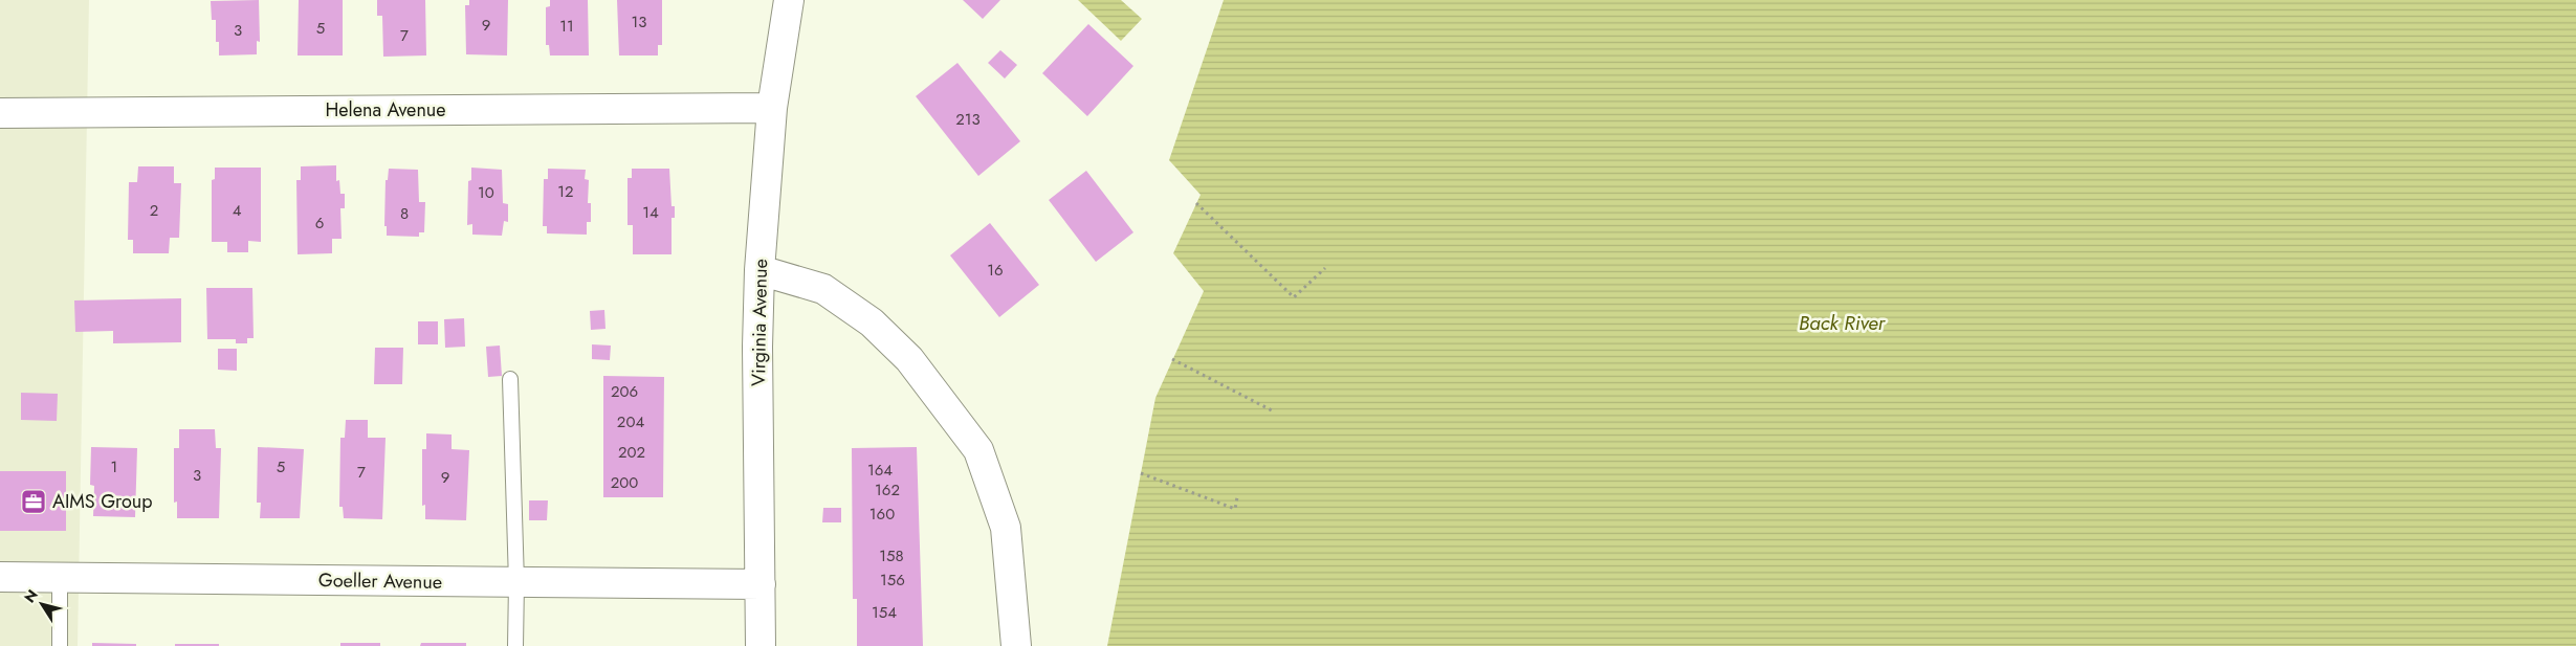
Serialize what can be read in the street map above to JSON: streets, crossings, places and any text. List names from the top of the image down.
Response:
{
  "streets": {
    "street": ["Helena Avenue", "Virginia Avenue", "Goeller Avenue"]
  },
  "crossings": [
    ["Helena Avenue", "Virginia Avenue"],
    ["Virginia Avenue", "Goeller Avenue"]
  ],
  "water": ["Back River"],
  "places": {
    "office": ["AIMS Group"]
  },
  "house_numbers": [
    "13",
    "9",
    "11",
    "5",
    "3",
    "7",
    "213",
    "12",
    "10",
    "2",
    "4",
    "14",
    "8",
    "6",
    "16",
    "206",
    "204",
    "202",
    "1",
    "5",
    "164",
    "7",
    "3",
    "9",
    "200",
    "162",
    "160",
    "158",
    "156",
    "154"
  ],
  "north": "top left"
}
